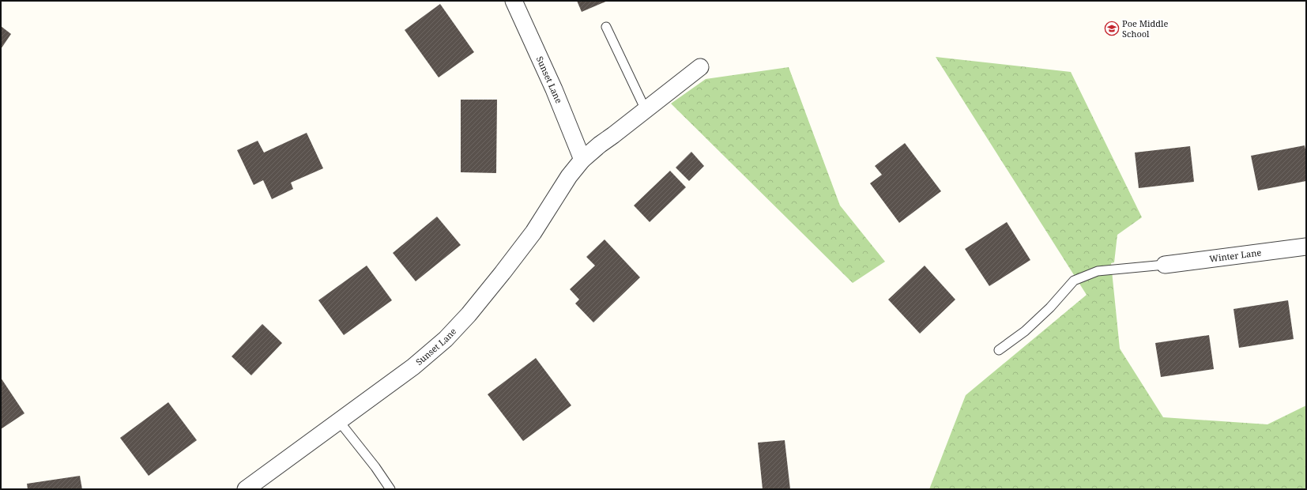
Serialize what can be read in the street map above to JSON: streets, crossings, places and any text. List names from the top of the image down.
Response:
{
  "streets": {
    "street": ["Sunset Lane", "Winter Lane"]
  },
  "places": {
    "school or university": ["Poe Middle School"]
  }
}
